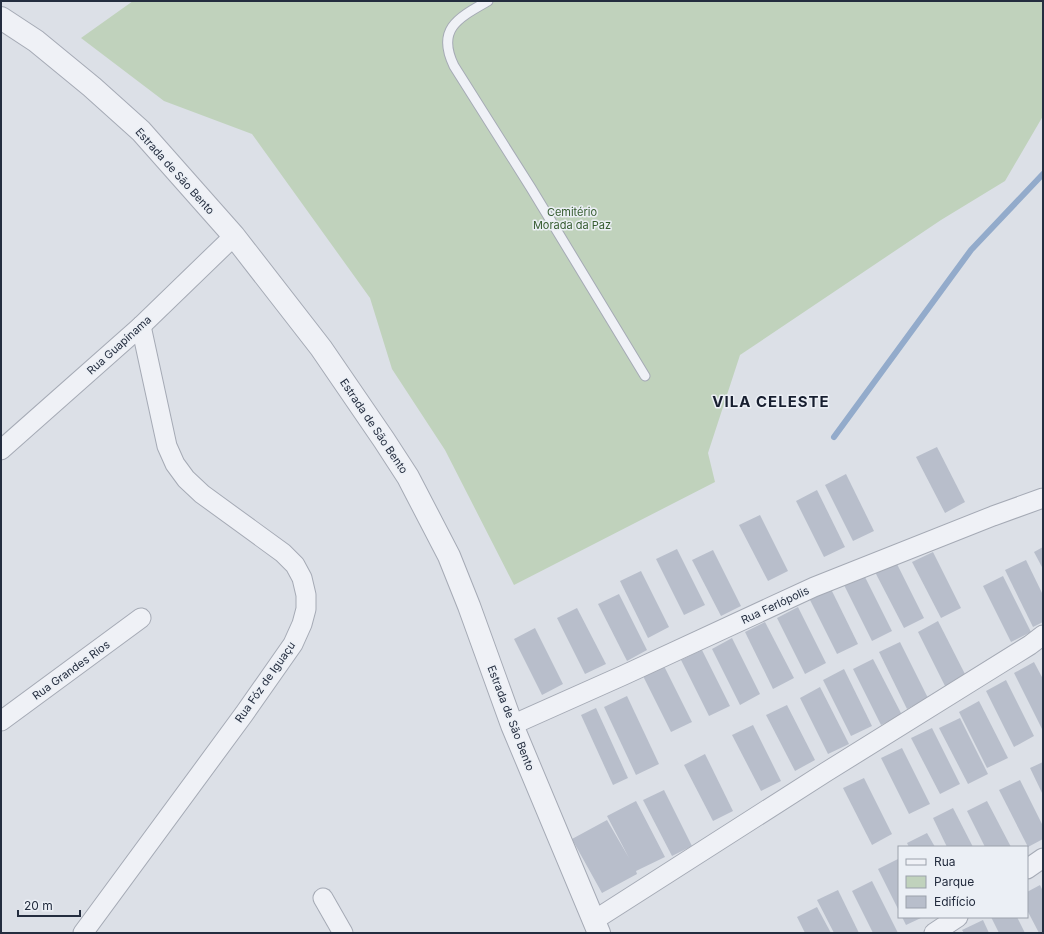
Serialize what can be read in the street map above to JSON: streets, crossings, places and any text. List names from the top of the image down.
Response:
{
  "streets": {
    "street": [
      "Estrada de São Bento",
      "Rua Guapinama",
      "Rua Ferlópolis",
      "Rua Grandes Rios",
      "Rua Fóz de Iguaçu"
    ]
  },
  "crossings": [
    ["Estrada de São Bento", "Rua Guapinama"],
    ["Estrada de São Bento", "Rua Ferlópolis"],
    ["Rua Guapinama", "Rua Fóz de Iguaçu"]
  ],
  "districts": ["VILA CELESTE"],
  "parks": ["Cemitério Morada da Paz"],
  "legend": ["Rua", "Parque", "Edifício"],
  "scale_bar": "20 m"
}
